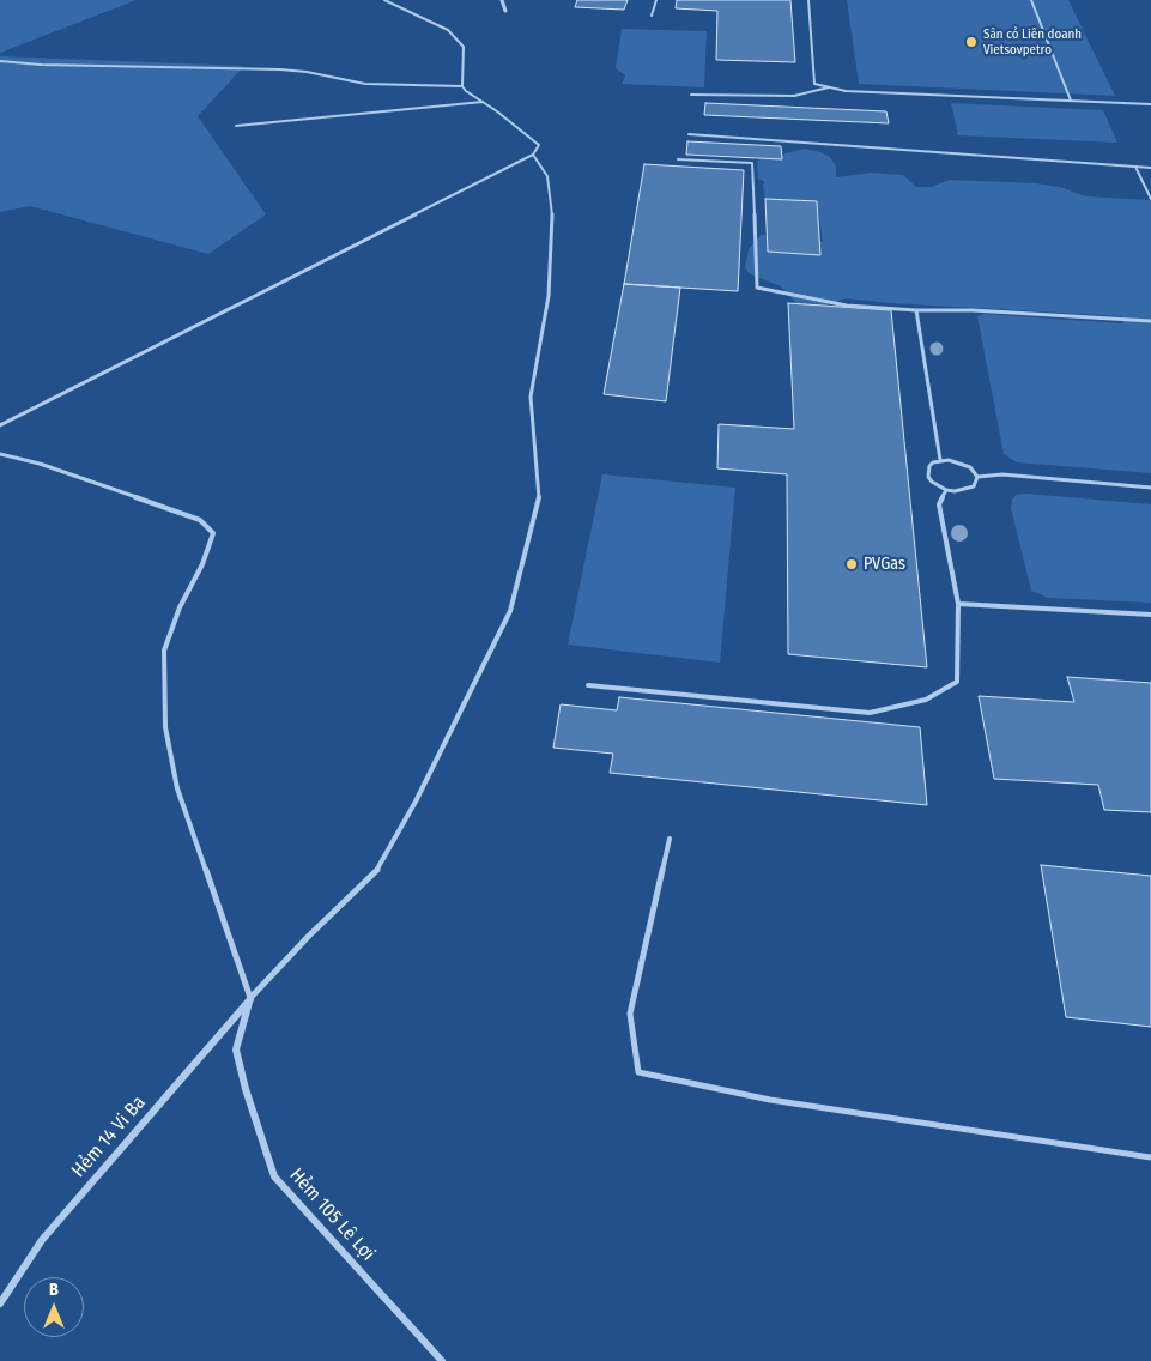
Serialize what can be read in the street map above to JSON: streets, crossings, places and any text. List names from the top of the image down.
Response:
{
  "streets": {
    "street": ["Hẻm 14 Vi Ba", "Hẻm 105 Lê Lợi"]
  },
  "crossings": [
    ["Hẻm 14 Vi Ba", "Hẻm 105 Lê Lợi"]
  ],
  "places": ["Sân cỏ Liên doanh Vietsovpetro", "PVGas"],
  "north": "top"
}
